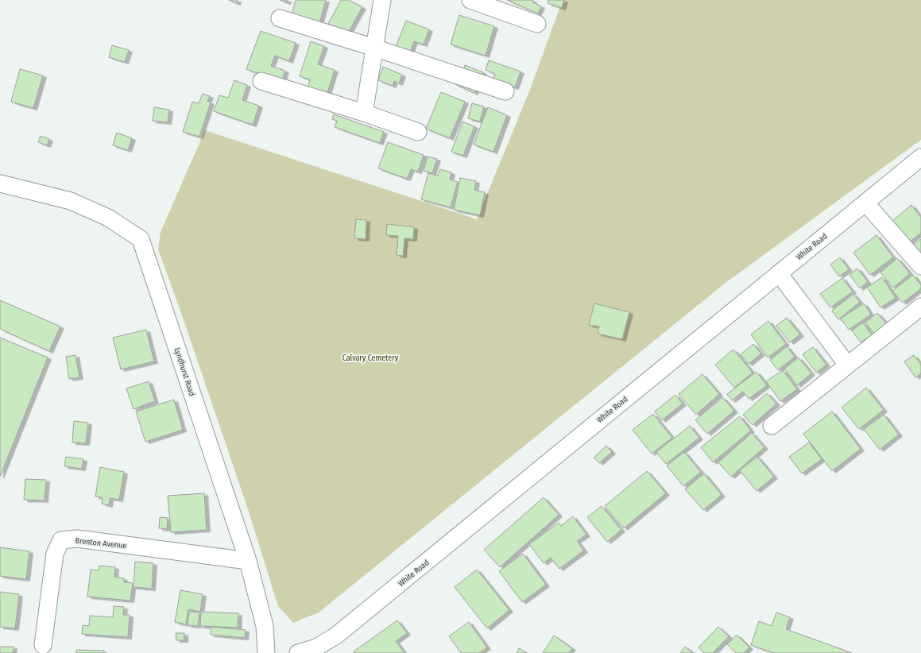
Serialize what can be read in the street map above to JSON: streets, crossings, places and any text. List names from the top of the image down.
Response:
{
  "streets": {
    "street": ["White Road", "Lyndhurst Road", "Brenton Avenue"]
  },
  "crossings": [
    ["Lyndhurst Road", "Brenton Avenue"]
  ],
  "parks": ["Calvary Cemetery"]
}
